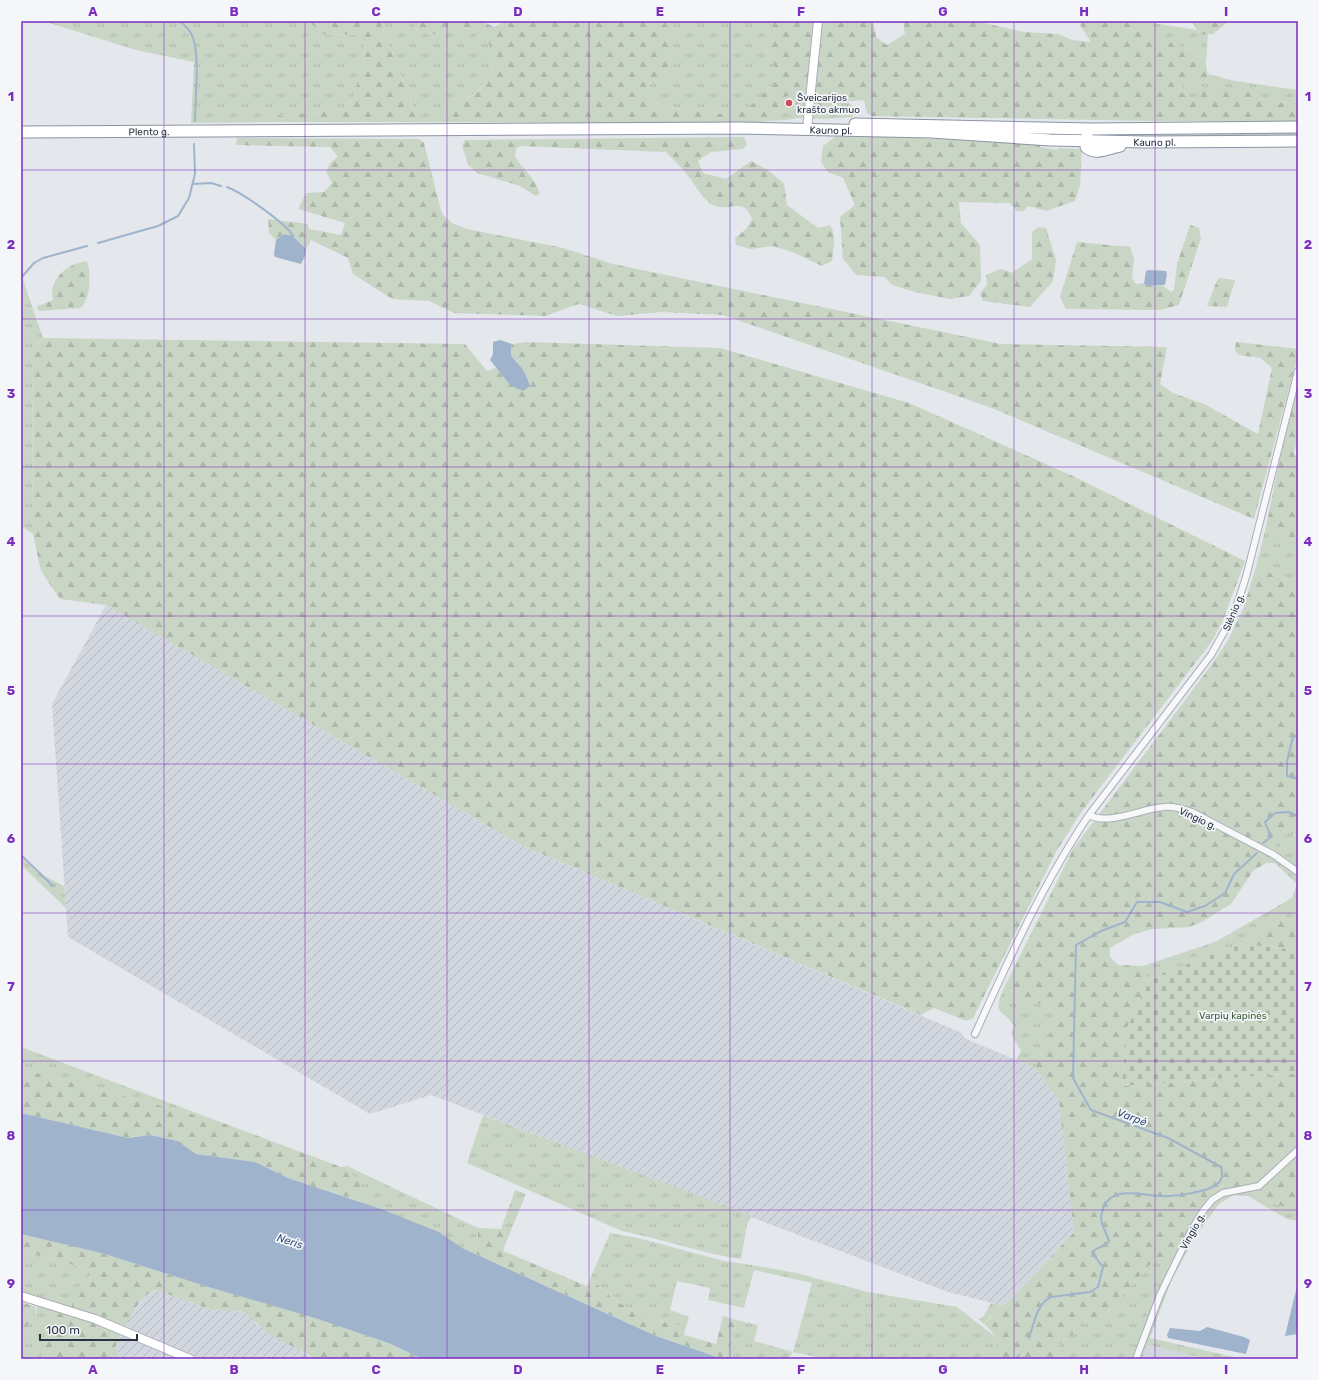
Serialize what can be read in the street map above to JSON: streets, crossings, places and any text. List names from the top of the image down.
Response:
{
  "streets": {
    "highway": ["Kauno pl.", "Plento g."],
    "street": ["Slėnio g.", "Vingio g."]
  },
  "crossings": [
    ["Kauno pl.", "Plento g."],
    ["Slėnio g.", "Vingio g."]
  ],
  "water": ["Varpė", "Neris"],
  "parks": ["Varpių kapinės"],
  "places": ["Šveicarijos krašto akmuo"],
  "scale_bar": "100 m",
  "grid": {
    "columns": [
      "A",
      "B",
      "C",
      "D",
      "E",
      "F",
      "G",
      "H",
      "I"
    ],
    "rows": [
      "1",
      "2",
      "3",
      "4",
      "5",
      "6",
      "7",
      "8",
      "9"
    ]
  }
}
